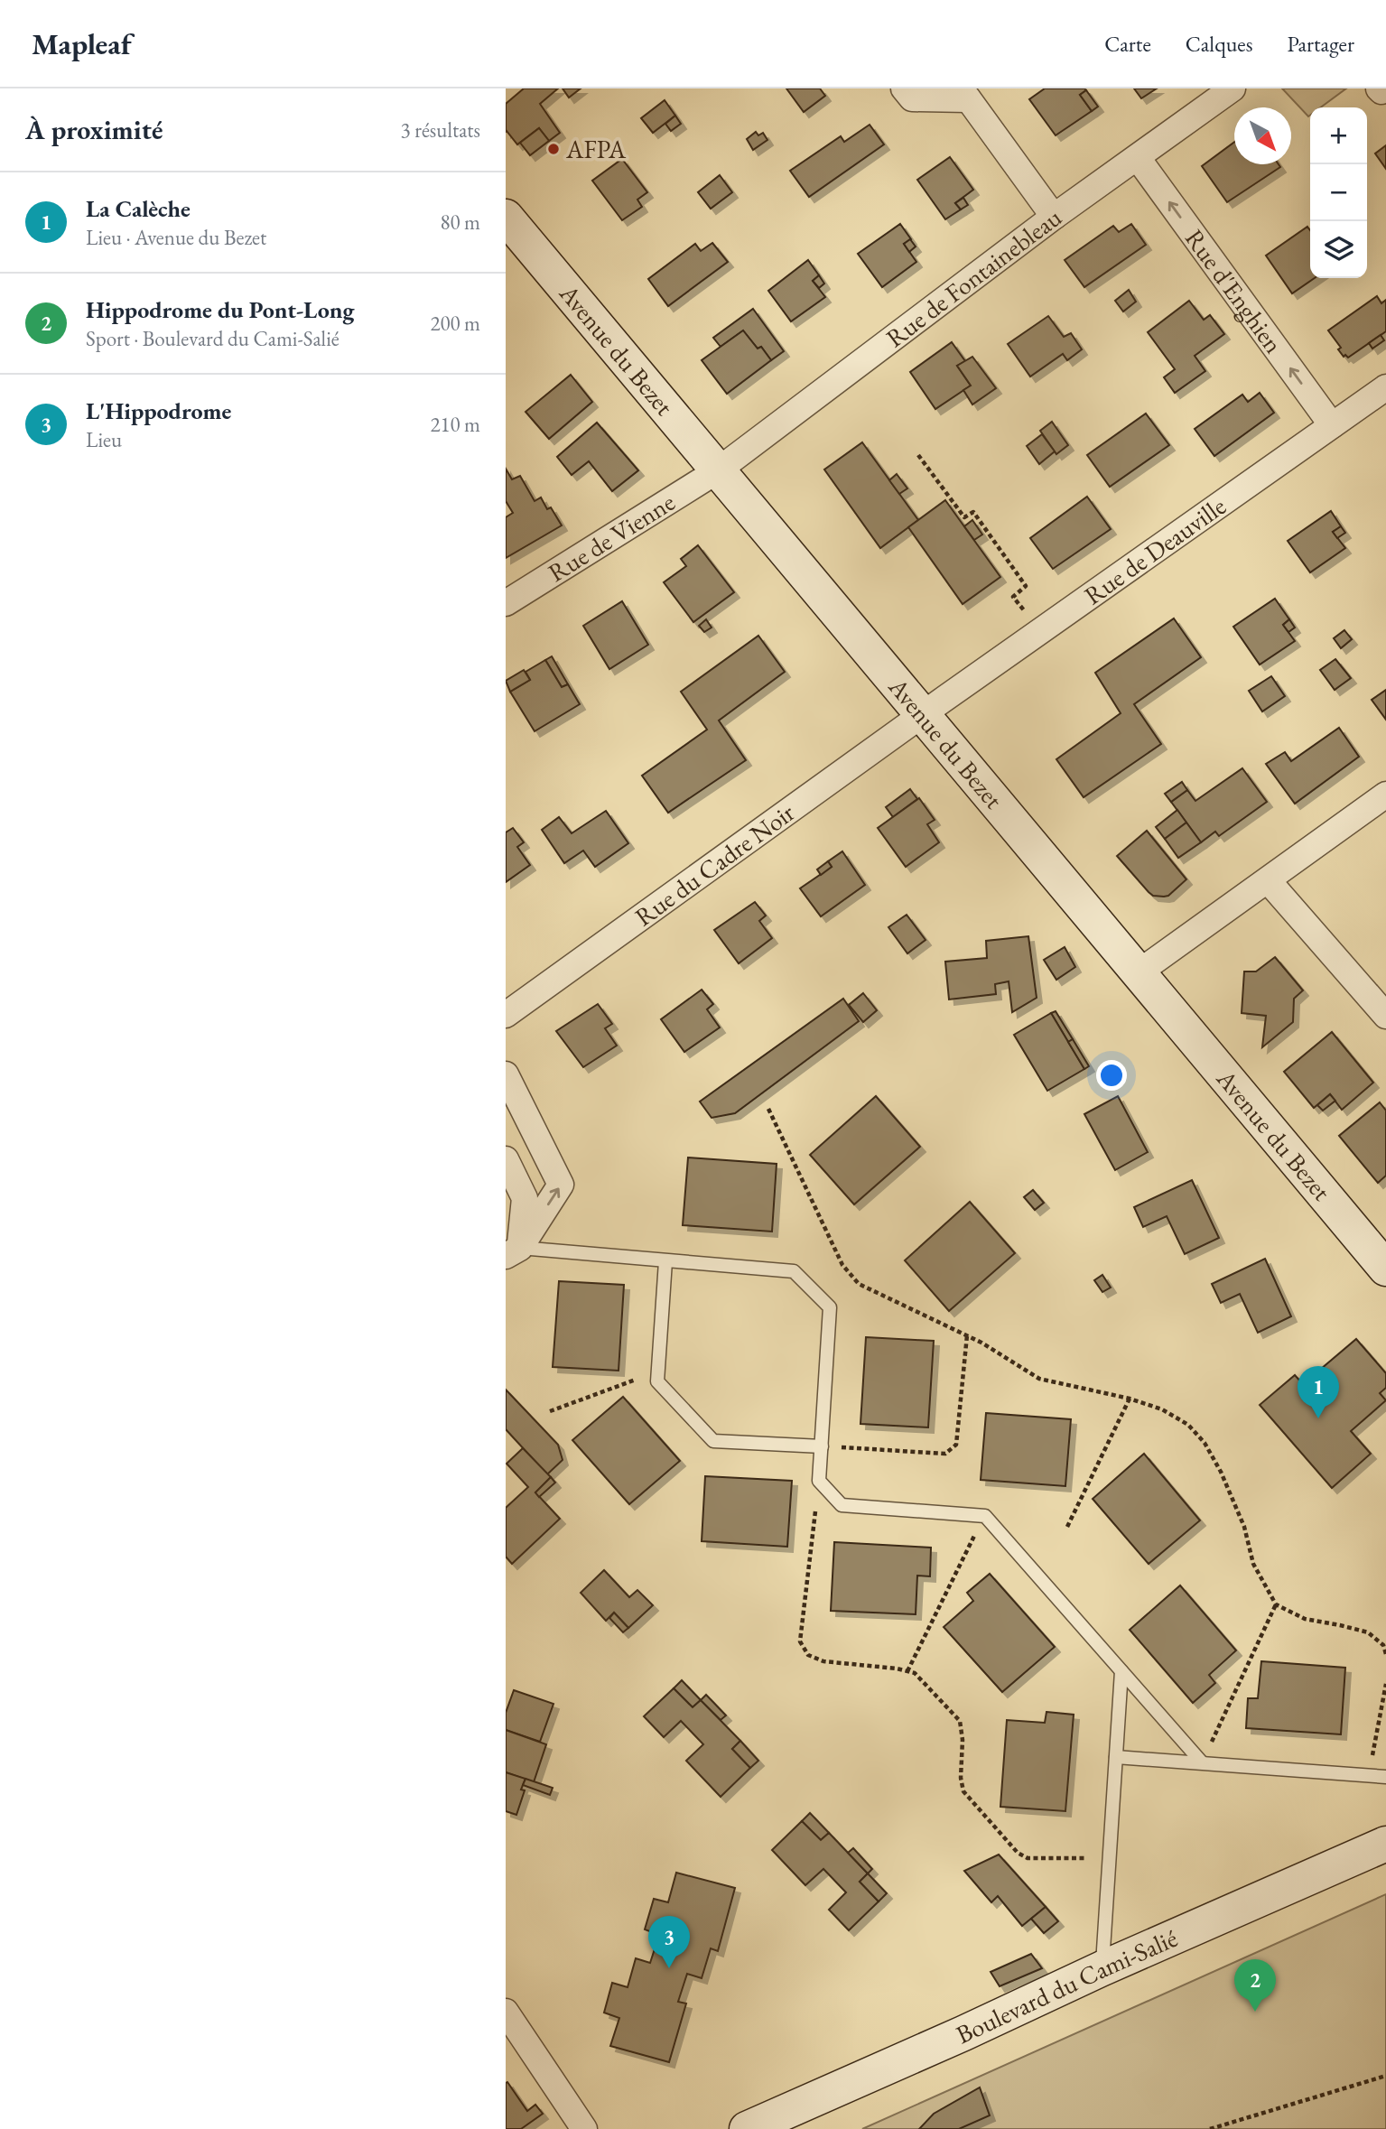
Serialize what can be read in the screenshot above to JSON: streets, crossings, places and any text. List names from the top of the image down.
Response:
{
  "streets": {
    "street": [
      "Rue de Fontainebleau",
      "Rue d'Enghien",
      "Avenue du Bezet",
      "Rue de Vienne",
      "Rue de Deauville",
      "Rue du Cadre Noir",
      "Boulevard du Cami-Salié"
    ]
  },
  "crossings": [
    ["Rue de Fontainebleau", "Rue d'Enghien"],
    ["Rue de Fontainebleau", "Avenue du Bezet"],
    ["Rue de Fontainebleau", "Rue de Vienne"],
    ["Rue d'Enghien", "Rue de Deauville"],
    ["Avenue du Bezet", "Rue de Vienne"],
    ["Avenue du Bezet", "Rue de Deauville"],
    ["Avenue du Bezet", "Rue du Cadre Noir"],
    ["Rue de Deauville", "Rue du Cadre Noir"]
  ],
  "one_way": ["Rue d'Enghien"],
  "places": ["AFPA"],
  "north": "bottom right",
  "page": {
    "header": "Mapleaf",
    "nav": ["Carte", "Calques", "Partager"],
    "heading": ["À proximité", "3 résultats"],
    "map_buttons": ["+", "−"],
    "list": [
      {
        "mark": "1",
        "name": "La Calèche",
        "note": "Lieu · Avenue du Bezet",
        "value": "80 m"
      },
      {
        "mark": "2",
        "name": "Hippodrome du Pont-Long",
        "note": "Sport · Boulevard du Cami-Salié",
        "value": "200 m"
      },
      {
        "mark": "3",
        "name": "L'Hippodrome",
        "note": "Lieu",
        "value": "210 m"
      }
    ],
    "pins": ["1", "3", "2"]
  }
}
